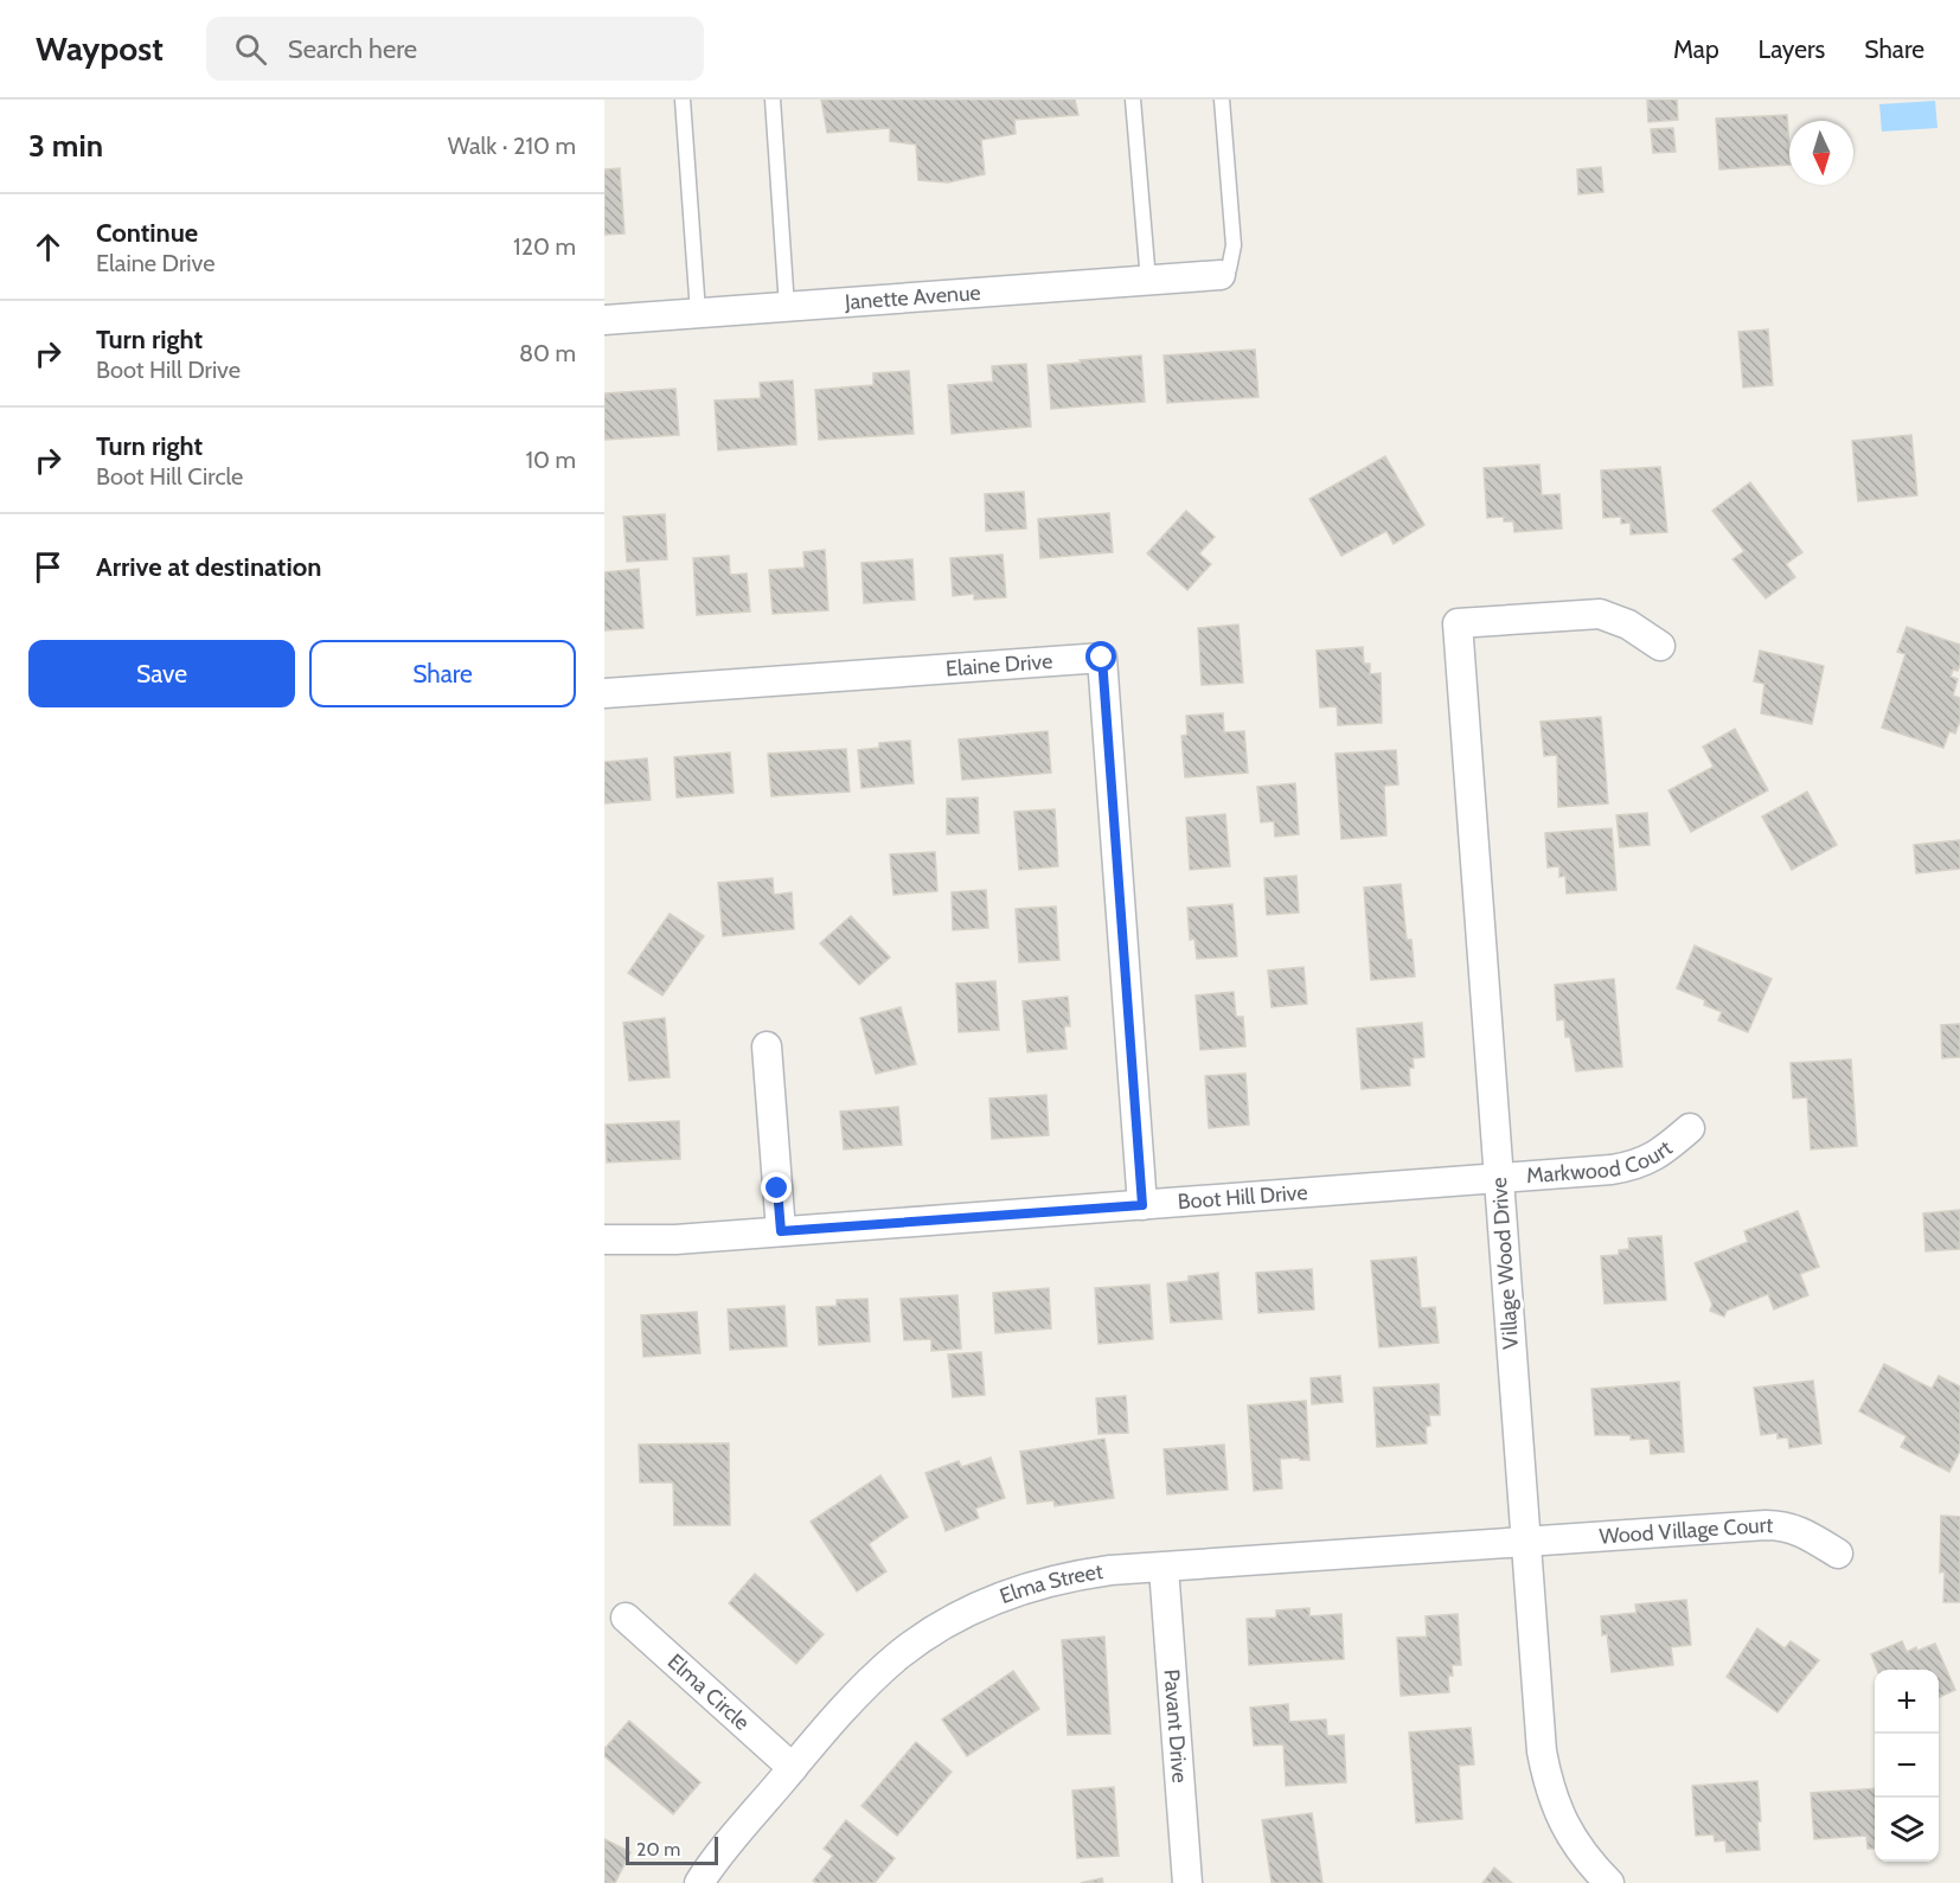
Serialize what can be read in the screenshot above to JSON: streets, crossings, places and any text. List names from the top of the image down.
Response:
{
  "streets": {
    "street": [
      "Janette Avenue",
      "Elaine Drive",
      "Markwood Court",
      "Boot Hill Drive",
      "Village Wood Drive",
      "Wood Village Court",
      "Elma Street",
      "Elma Circle",
      "Pavant Drive"
    ]
  },
  "crossings": [
    ["Elaine Drive", "Boot Hill Drive"],
    ["Markwood Court", "Boot Hill Drive"],
    ["Markwood Court", "Village Wood Drive"],
    ["Boot Hill Drive", "Village Wood Drive"],
    ["Village Wood Drive", "Wood Village Court"],
    ["Village Wood Drive", "Elma Street"],
    ["Wood Village Court", "Elma Street"],
    ["Elma Street", "Elma Circle"],
    ["Elma Street", "Pavant Drive"]
  ],
  "scale_bar": "20 m",
  "north": "bottom",
  "page": {
    "header": "Waypost",
    "search": "Search here",
    "nav": ["Map", "Layers", "Share"],
    "heading": ["3 min", "Walk · 210 m"],
    "list": [
      ["Continue", "Elaine Drive", "120 m"],
      ["Turn right", "Boot Hill Drive", "80 m"],
      ["Turn right", "Boot Hill Circle", "10 m"],
      "Arrive at destination"
    ],
    "buttons": ["Save", "Share"],
    "map_buttons": ["+", "−"],
    "scale": "20 m"
  }
}
